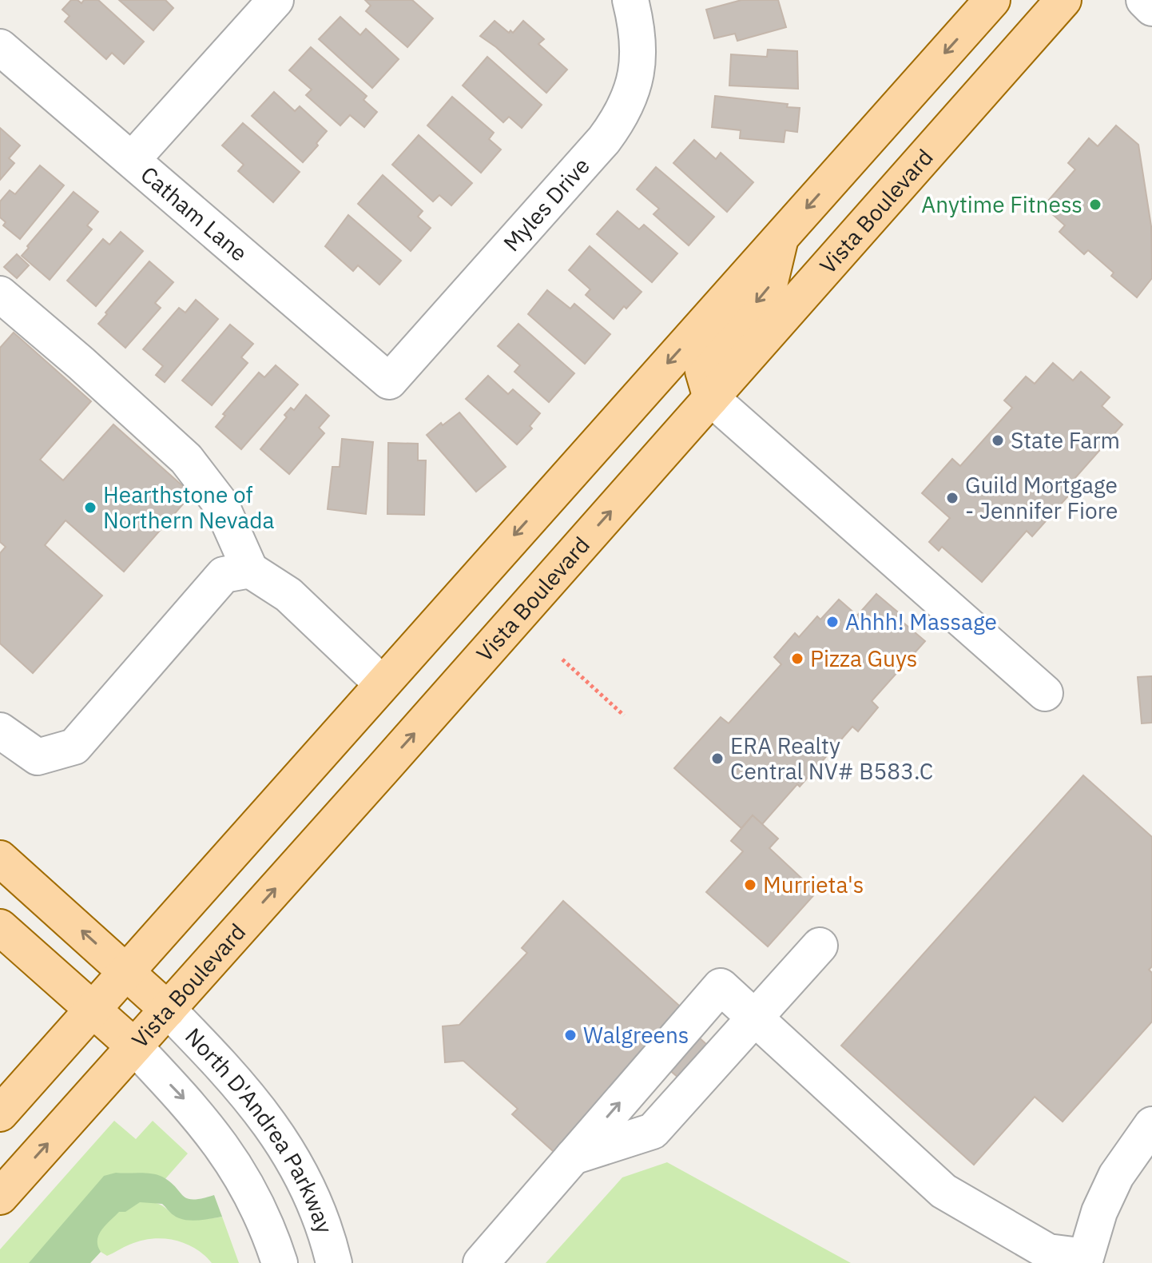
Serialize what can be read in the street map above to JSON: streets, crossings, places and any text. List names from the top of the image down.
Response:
{
  "streets": {
    "main road": ["Vista Boulevard"],
    "street": ["Myles Drive", "Catham Lane", "North D'Andrea Parkway"]
  },
  "crossings": [
    ["Myles Drive", "Catham Lane"],
    ["Vista Boulevard", "North D'Andrea Parkway"]
  ],
  "places": [
    "Anytime Fitness",
    "State Farm",
    "Guild Mortgage - Jennifer Fiore",
    "Hearthstone of Northern Nevada",
    "Ahhh! Massage",
    "Pizza Guys",
    "ERA Realty Central NV# B583.C",
    "Murrieta's",
    "Walgreens"
  ]
}
